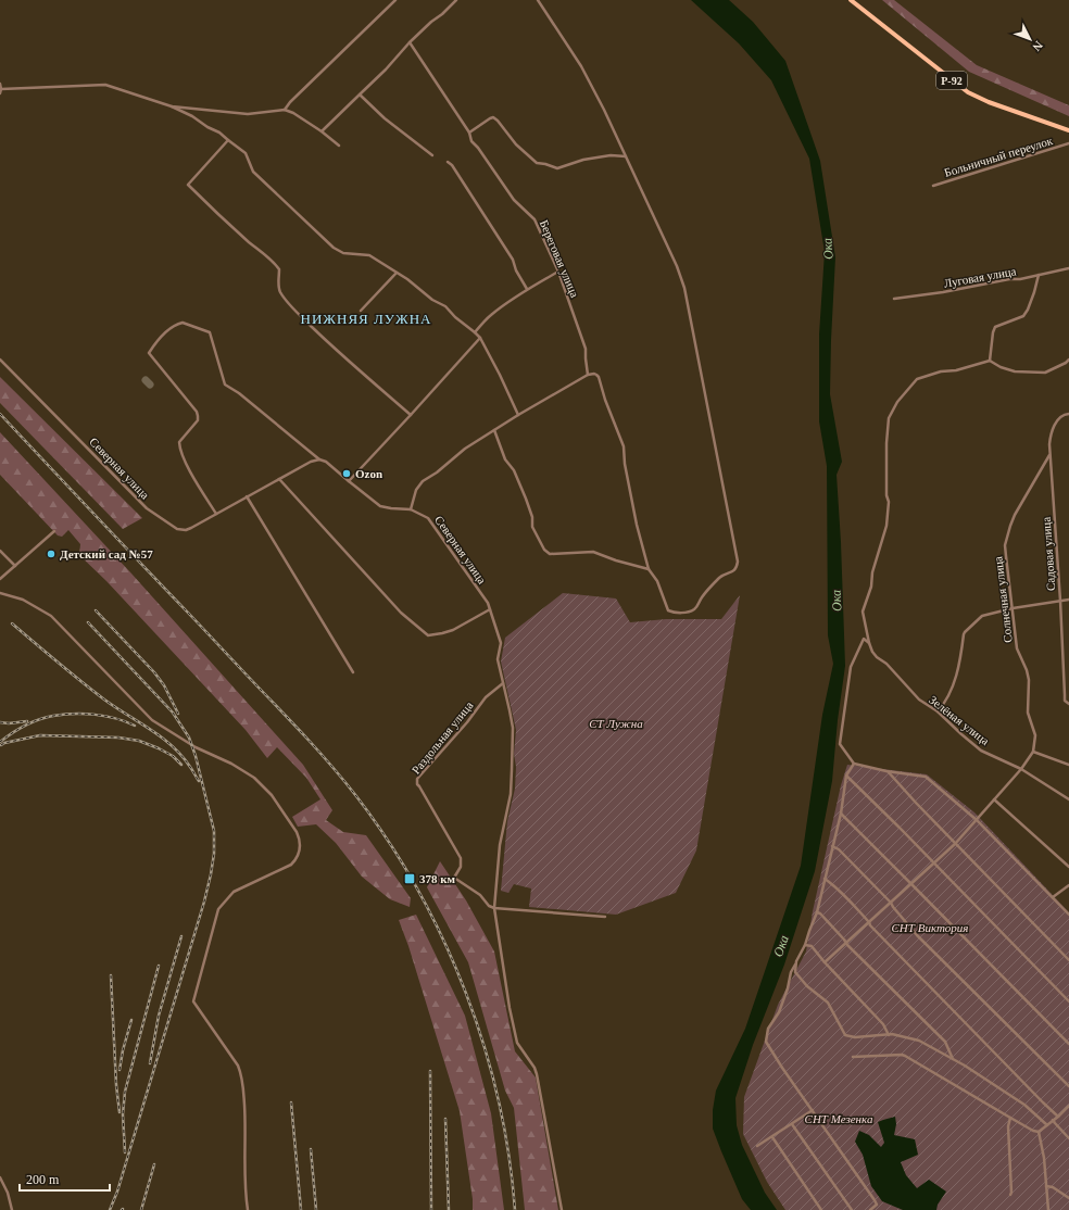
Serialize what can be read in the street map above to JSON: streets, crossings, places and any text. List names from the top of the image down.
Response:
{
  "streets": {
    "main road": ["Р-92"],
    "street": [
      "Больничный переулок",
      "Береговая улица",
      "Луговая улица",
      "Северная улица",
      "Садовая улица",
      "Солнечная улица",
      "Зелёная улица",
      "Раздольная улица"
    ]
  },
  "crossings": [
    ["Северная улица", "Раздольная улица"],
    ["Садовая улица", "Солнечная улица"]
  ],
  "districts": ["НИЖНЯЯ ЛУЖНА"],
  "water": ["Ока"],
  "parks": ["СТ Лужна", "СНТ Виктория", "СНТ Мезенка"],
  "places": {
    "other": ["Ozon", "Детский сад №57"],
    "transit": ["378 км"]
  },
  "scale_bar": "200 m",
  "north": "bottom right"
}
